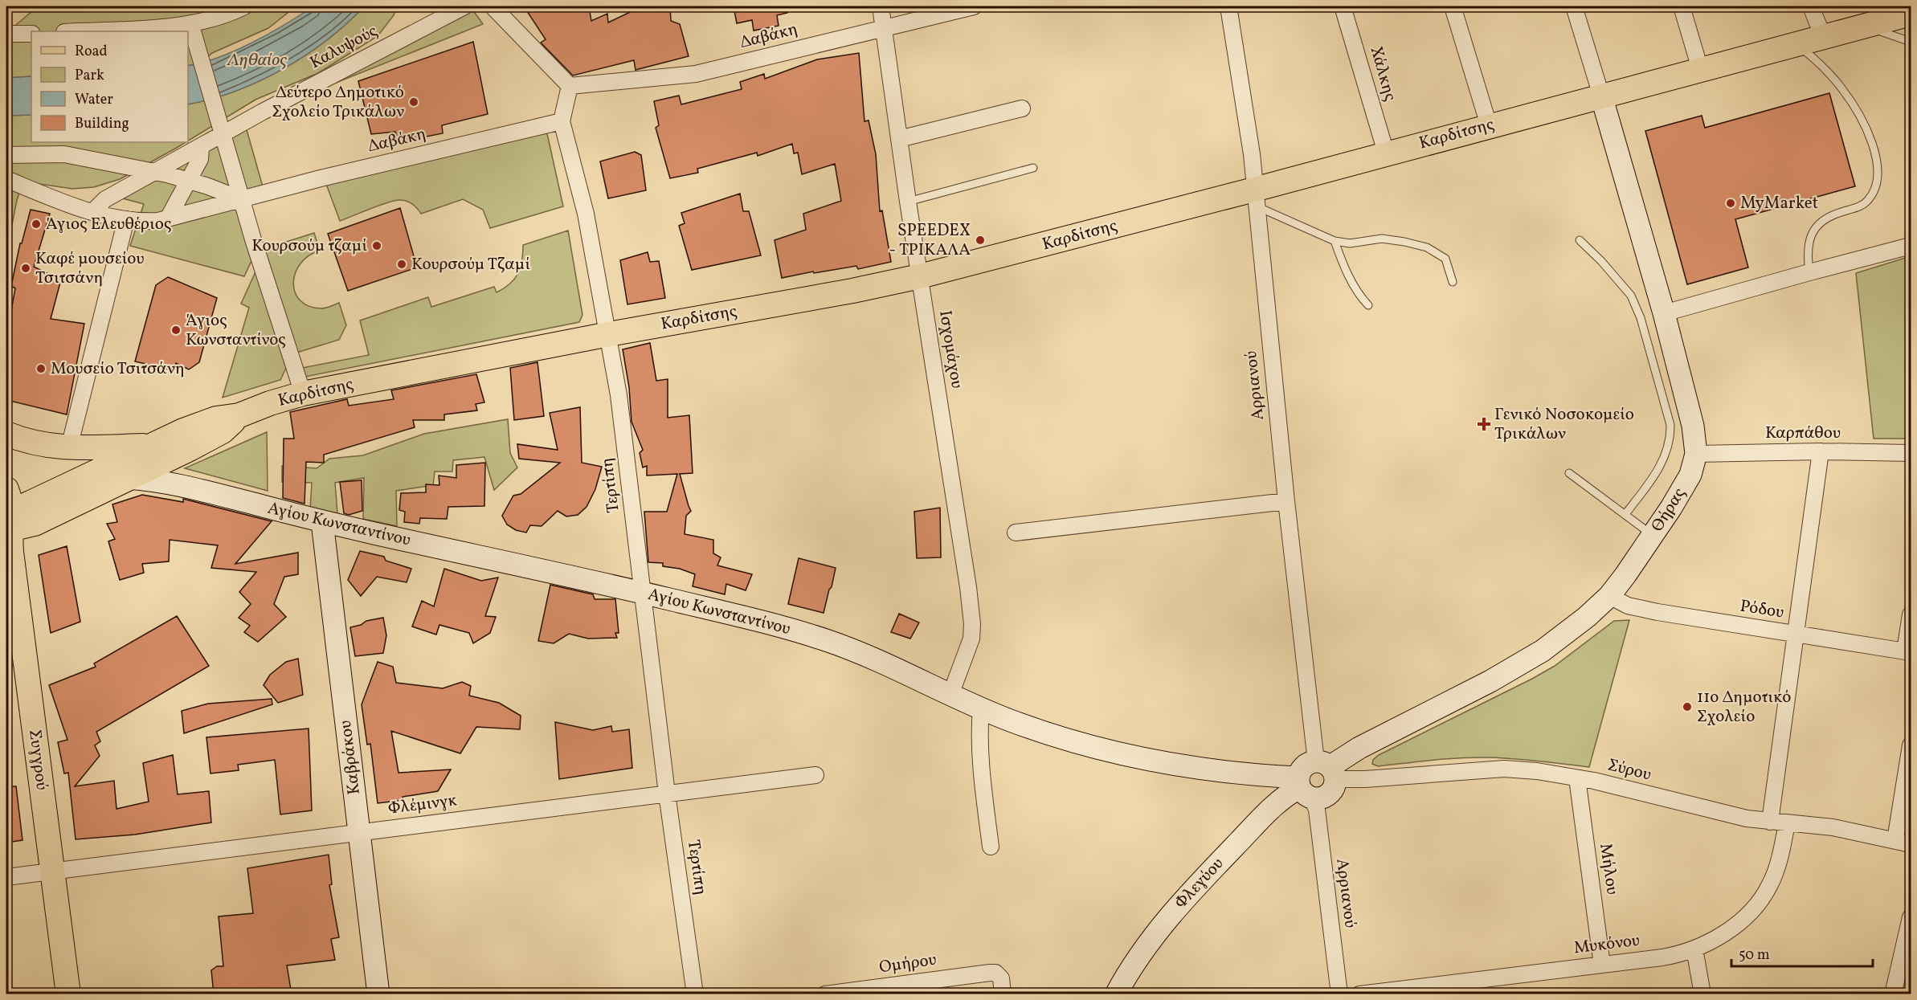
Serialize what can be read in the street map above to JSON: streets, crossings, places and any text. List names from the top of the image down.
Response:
{
  "streets": {
    "main road": ["Καρδίτσης", "Συγγρού"],
    "street": [
      "Δαβάκη",
      "Καλυψούς",
      "Χάλκης",
      "Ισχομάχου",
      "Αρριανού",
      "Καρπάθου",
      "Τερτίπη",
      "Θήρας",
      "Αγίου Κωνσταντίνου",
      "Ρόδου",
      "Καβράκου",
      "Σύρου",
      "Φλέμινγκ",
      "Μήλου",
      "Φλεγύου",
      "Μυκόνου",
      "Ομήρου"
    ]
  },
  "crossings": [
    ["Δαβάκη", "Καλυψούς"],
    ["Δαβάκη", "Ισχομάχου"],
    ["Δαβάκη", "Τερτίπη"],
    ["Χάλκης", "Καρδίτσης"],
    ["Καρδίτσης", "Ισχομάχου"],
    ["Καρδίτσης", "Αρριανού"],
    ["Καρδίτσης", "Τερτίπη"],
    ["Καρδίτσης", "Θήρας"],
    ["Ισχομάχου", "Αγίου Κωνσταντίνου"],
    ["Αρριανού", "Θήρας"],
    ["Αρριανού", "Αγίου Κωνσταντίνου"],
    ["Αρριανού", "Σύρου"],
    ["Αρριανού", "Φλεγύου"],
    ["Καρπάθου", "Θήρας"],
    ["Τερτίπη", "Αγίου Κωνσταντίνου"],
    ["Τερτίπη", "Φλέμινγκ"],
    ["Θήρας", "Αγίου Κωνσταντίνου"],
    ["Θήρας", "Ρόδου"],
    ["Θήρας", "Σύρου"],
    ["Θήρας", "Φλεγύου"],
    ["Αγίου Κωνσταντίνου", "Καβράκου"],
    ["Αγίου Κωνσταντίνου", "Σύρου"],
    ["Αγίου Κωνσταντίνου", "Φλεγύου"],
    ["Καβράκου", "Φλέμινγκ"],
    ["Συγγρού", "Φλέμινγκ"],
    ["Σύρου", "Μήλου"],
    ["Σύρου", "Φλεγύου"],
    ["Σύρου", "Μυκόνου"],
    ["Μήλου", "Μυκόνου"]
  ],
  "water": ["Ληθαίος"],
  "places": {
    "other": [
      "Δεύτερο Δημοτικό Σχολείο Τρικάλων",
      "MyMarket",
      "Άγιος Ελευθέριος",
      "SPEEDEX - ΤΡΙΚΑΛΑ",
      "Κουρσούμ τζαμί",
      "Κουρσούμ Τζαμί",
      "Καφέ μουσείου Τσιτσάνη",
      "Άγιος Κωνσταντίνος",
      "Μουσείο Τσιτσάνη",
      "11ο Δημοτικό Σχολείο"
    ],
    "health": ["Γενικό Νοσοκομείο Τρικάλων"]
  },
  "legend": [
    "Road",
    "Park",
    "Water",
    "Building"
  ],
  "scale_bar": "50 m"
}
